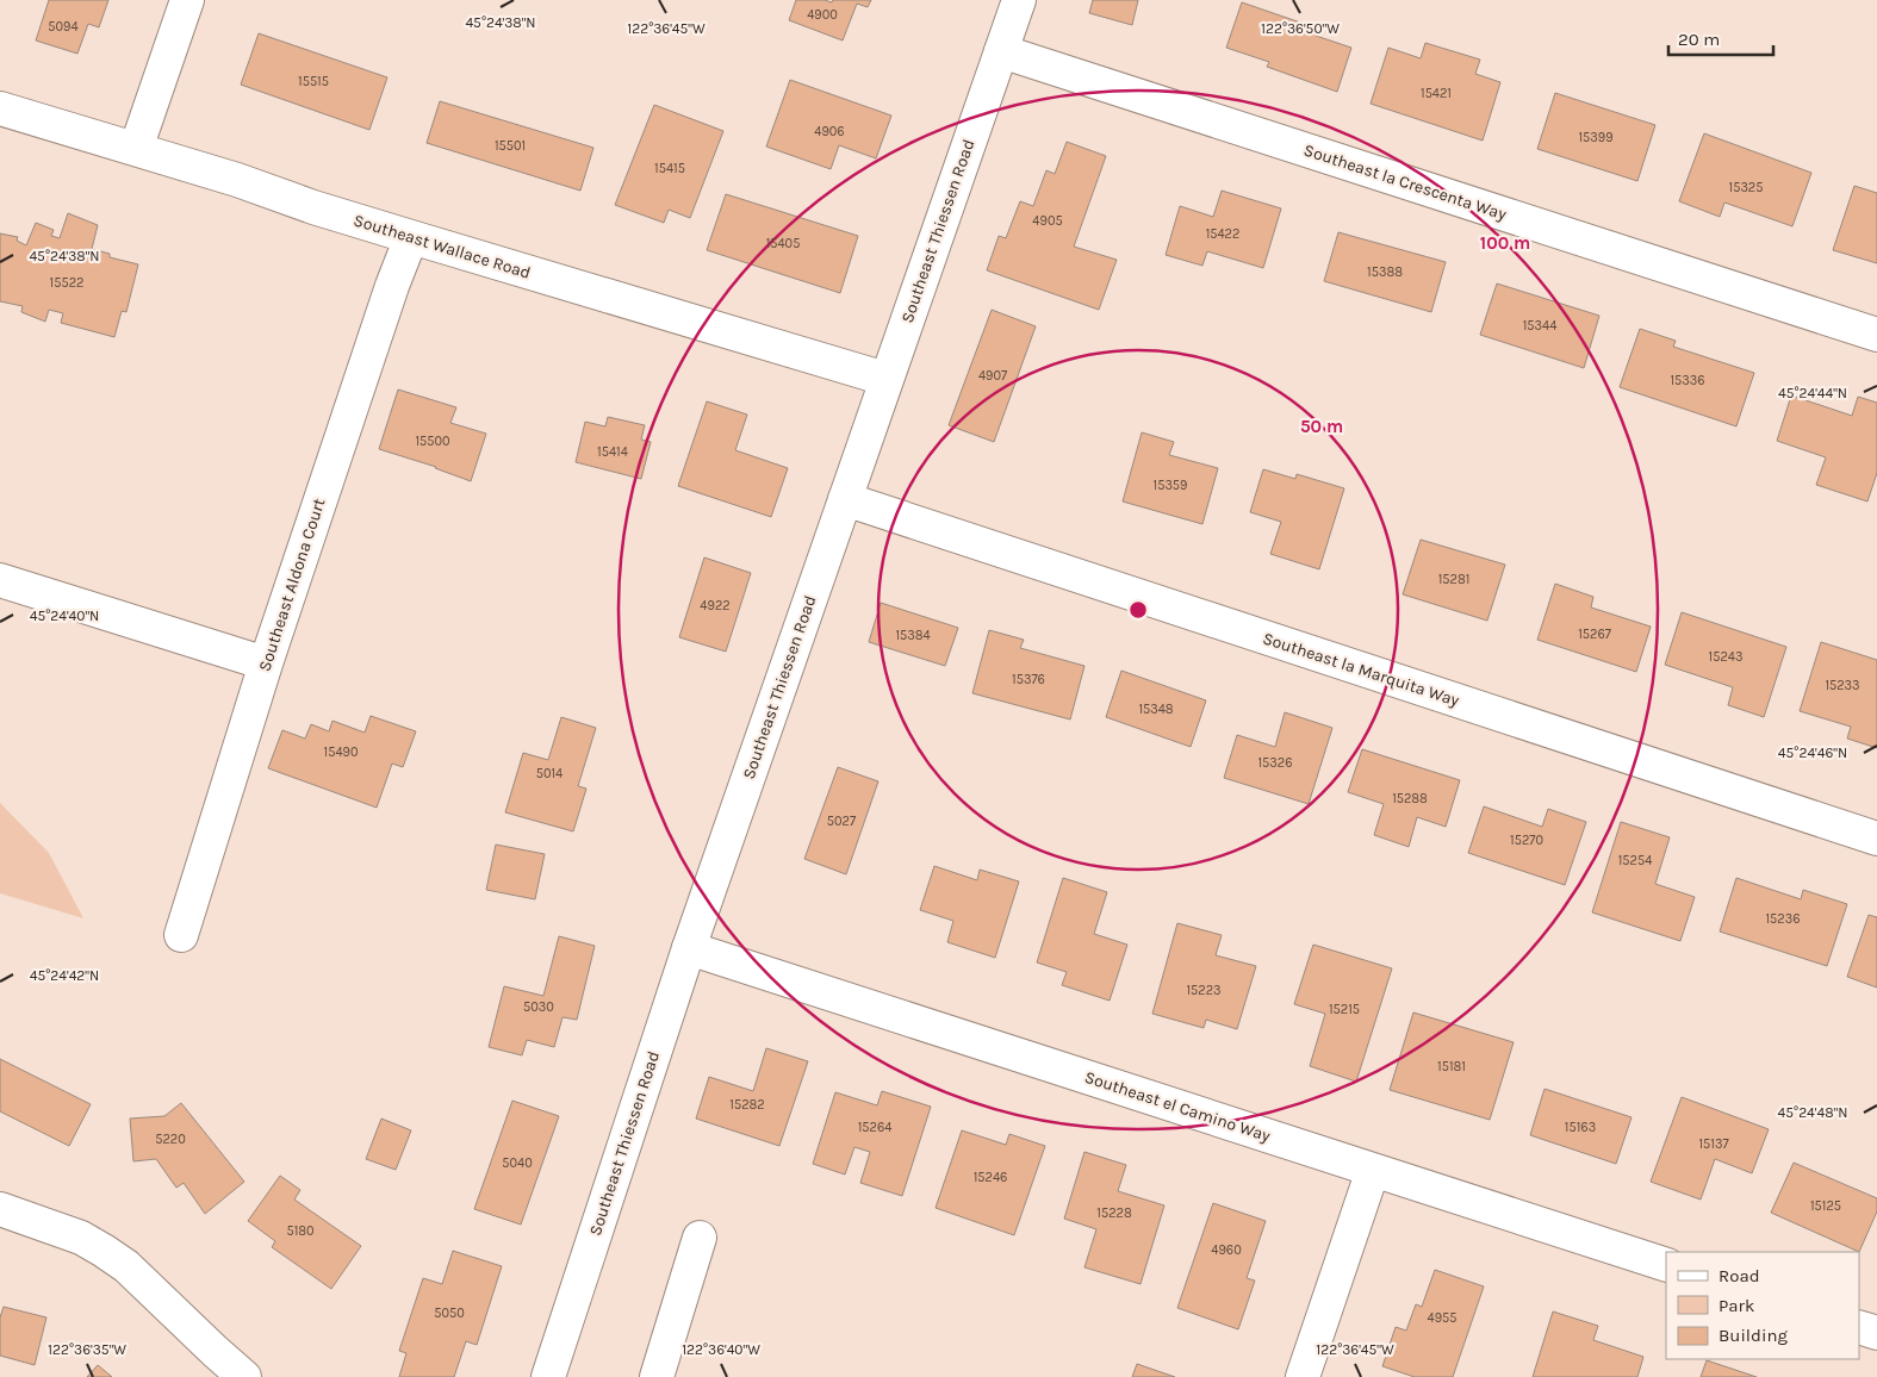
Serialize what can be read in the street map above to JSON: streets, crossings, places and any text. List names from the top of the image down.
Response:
{
  "streets": {
    "street": [
      "Southeast la Crescenta Way",
      "Southeast Thiessen Road",
      "Southeast Wallace Road",
      "Southeast Aldona Court",
      "Southeast la Marquita Way",
      "Southeast el Camino Way"
    ]
  },
  "crossings": [
    ["Southeast la Crescenta Way", "Southeast Thiessen Road"],
    ["Southeast Thiessen Road", "Southeast Wallace Road"],
    ["Southeast Thiessen Road", "Southeast la Marquita Way"],
    ["Southeast Thiessen Road", "Southeast el Camino Way"],
    ["Southeast Wallace Road", "Southeast Aldona Court"]
  ],
  "house_numbers": [
    "4900",
    "5094",
    "15515",
    "15421",
    "4906",
    "15399",
    "15501",
    "15415",
    "15325",
    "4905",
    "15422",
    "15405",
    "15388",
    "15522",
    "15344",
    "4907",
    "15336",
    "15500",
    "15414",
    "15359",
    "15281",
    "4922",
    "15267",
    "15384",
    "15243",
    "15376",
    "15233",
    "15348",
    "15490",
    "15326",
    "5014",
    "15288",
    "5027",
    "15270",
    "15254",
    "15236",
    "15223",
    "5030",
    "15215",
    "15181",
    "15282",
    "15264",
    "15163",
    "5220",
    "15137",
    "5040",
    "15246",
    "15125",
    "15228",
    "5180",
    "4960",
    "5050",
    "4955"
  ],
  "legend": ["Road", "Park", "Building"],
  "scale_bar": "20 m",
  "coordinates": [
    "45°24'38\"N",
    "122°36'45\"W",
    "122°36'50\"W",
    "45°24'44\"N",
    "45°24'40\"N",
    "45°24'46\"N",
    "45°24'42\"N",
    "45°24'48\"N",
    "122°36'35\"W",
    "122°36'40\"W"
  ],
  "rings": ["100 m", "50 m"]
}
